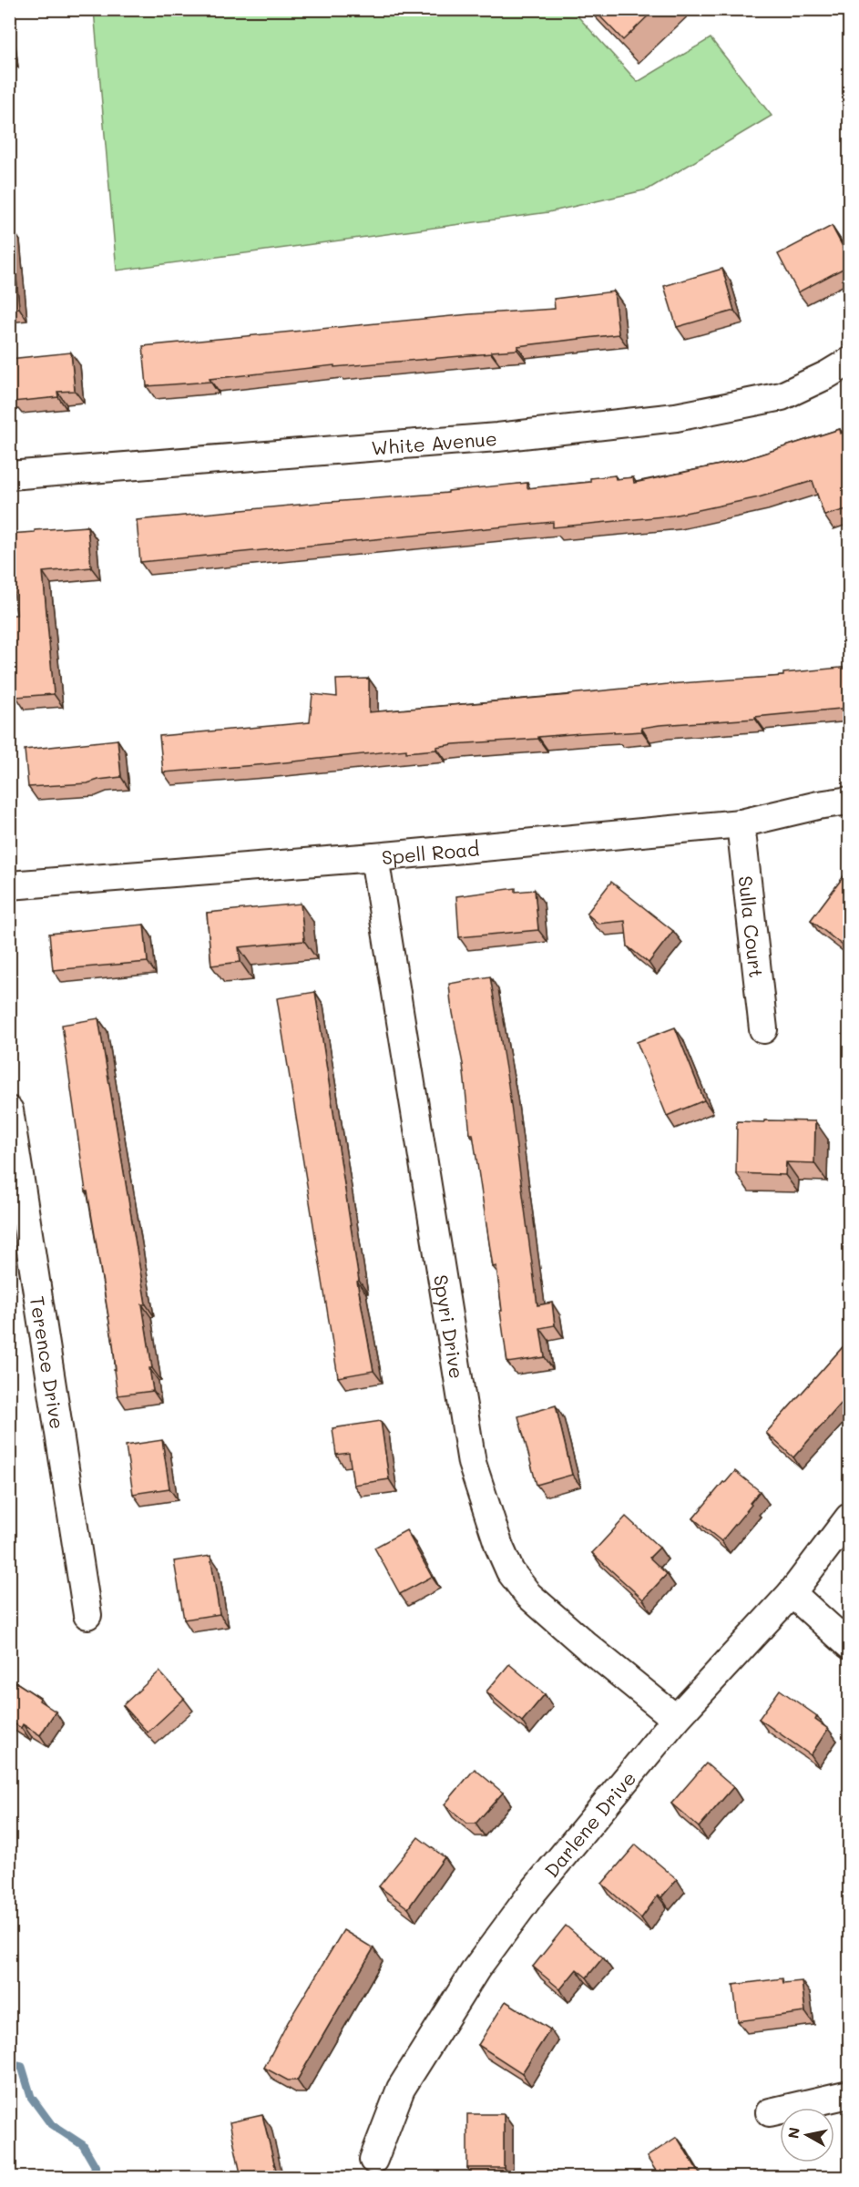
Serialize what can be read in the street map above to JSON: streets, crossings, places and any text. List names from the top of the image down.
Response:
{
  "streets": {
    "street": [
      "White Avenue",
      "Spell Road",
      "Sulla Court",
      "Spyri Drive",
      "Terence Drive",
      "Darlene Drive"
    ]
  },
  "crossings": [
    ["Spell Road", "Sulla Court"],
    ["Spell Road", "Spyri Drive"],
    ["Spyri Drive", "Darlene Drive"]
  ],
  "north": "left"
}
